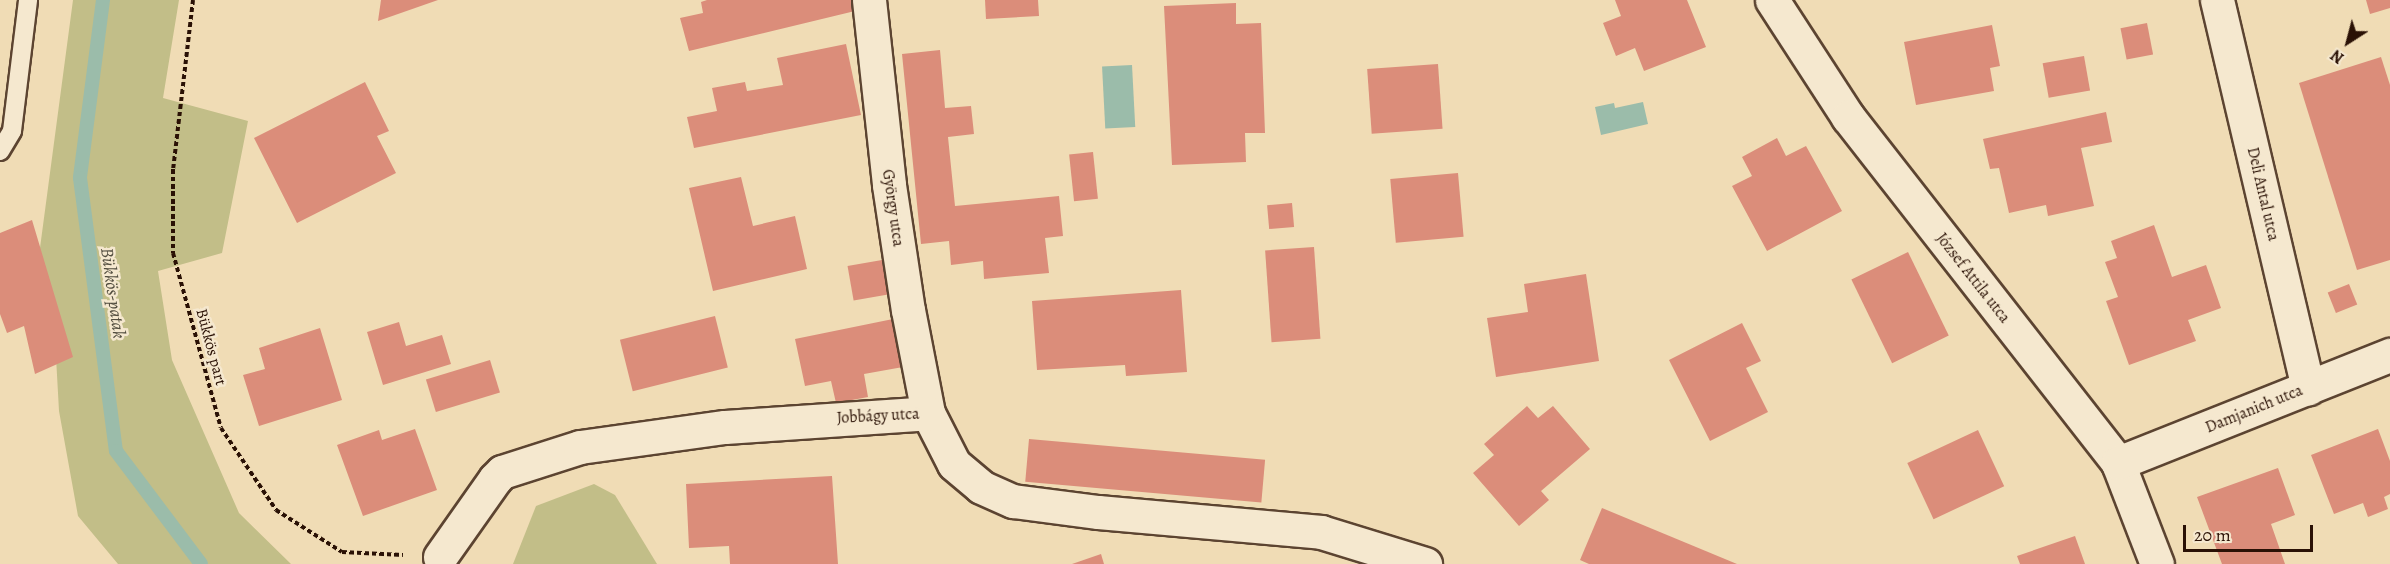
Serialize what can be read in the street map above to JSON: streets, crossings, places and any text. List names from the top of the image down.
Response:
{
  "streets": {
    "street": [
      "Deli Antal utca",
      "György utca",
      "József Attila utca",
      "Damjanich utca",
      "Jobbágy utca"
    ],
    "path": ["Bükkös part"]
  },
  "crossings": [
    ["Deli Antal utca", "Damjanich utca"],
    ["György utca", "Jobbágy utca"],
    ["József Attila utca", "Damjanich utca"],
    ["Bükkös part", "Jobbágy utca"]
  ],
  "water": ["Bükkös-patak"],
  "scale_bar": "20 m",
  "north": "bottom left"
}
